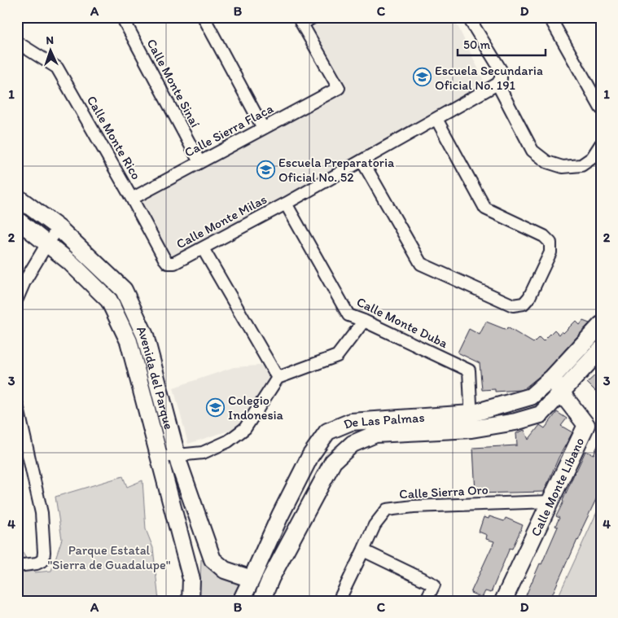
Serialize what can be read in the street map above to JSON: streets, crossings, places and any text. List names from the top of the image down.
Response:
{
  "streets": {
    "street": [
      "Calle Monte Sinaí",
      "Calle Sierra Flaca",
      "Calle Monte Rico",
      "Calle Monte Milas",
      "Calle Monte Duba",
      "Avenida del Parque",
      "De Las Palmas",
      "Calle Monte Líbano",
      "Calle Sierra Oro"
    ]
  },
  "crossings": [
    ["Calle Monte Sinaí", "Calle Sierra Flaca"],
    ["Calle Sierra Flaca", "Calle Monte Rico"],
    ["Calle Monte Rico", "Calle Monte Milas"],
    ["Calle Monte Milas", "Calle Monte Duba"],
    ["Calle Monte Duba", "De Las Palmas"],
    ["Avenida del Parque", "De Las Palmas"],
    ["De Las Palmas", "Calle Monte Líbano"],
    ["Calle Monte Líbano", "Calle Sierra Oro"]
  ],
  "parks": ["Parque Estatal \"Sierra de Guadalupe\""],
  "places": {
    "school or university": ["Escuela Secundaria Oficial No. 191", "Escuela Preparatoria Oficial No. 52", "Colegio Indonesia"]
  },
  "scale_bar": "50 m",
  "north": "top",
  "grid": {
    "columns": [
      "A",
      "B",
      "C",
      "D"
    ],
    "rows": [
      "1",
      "2",
      "3",
      "4"
    ]
  }
}
